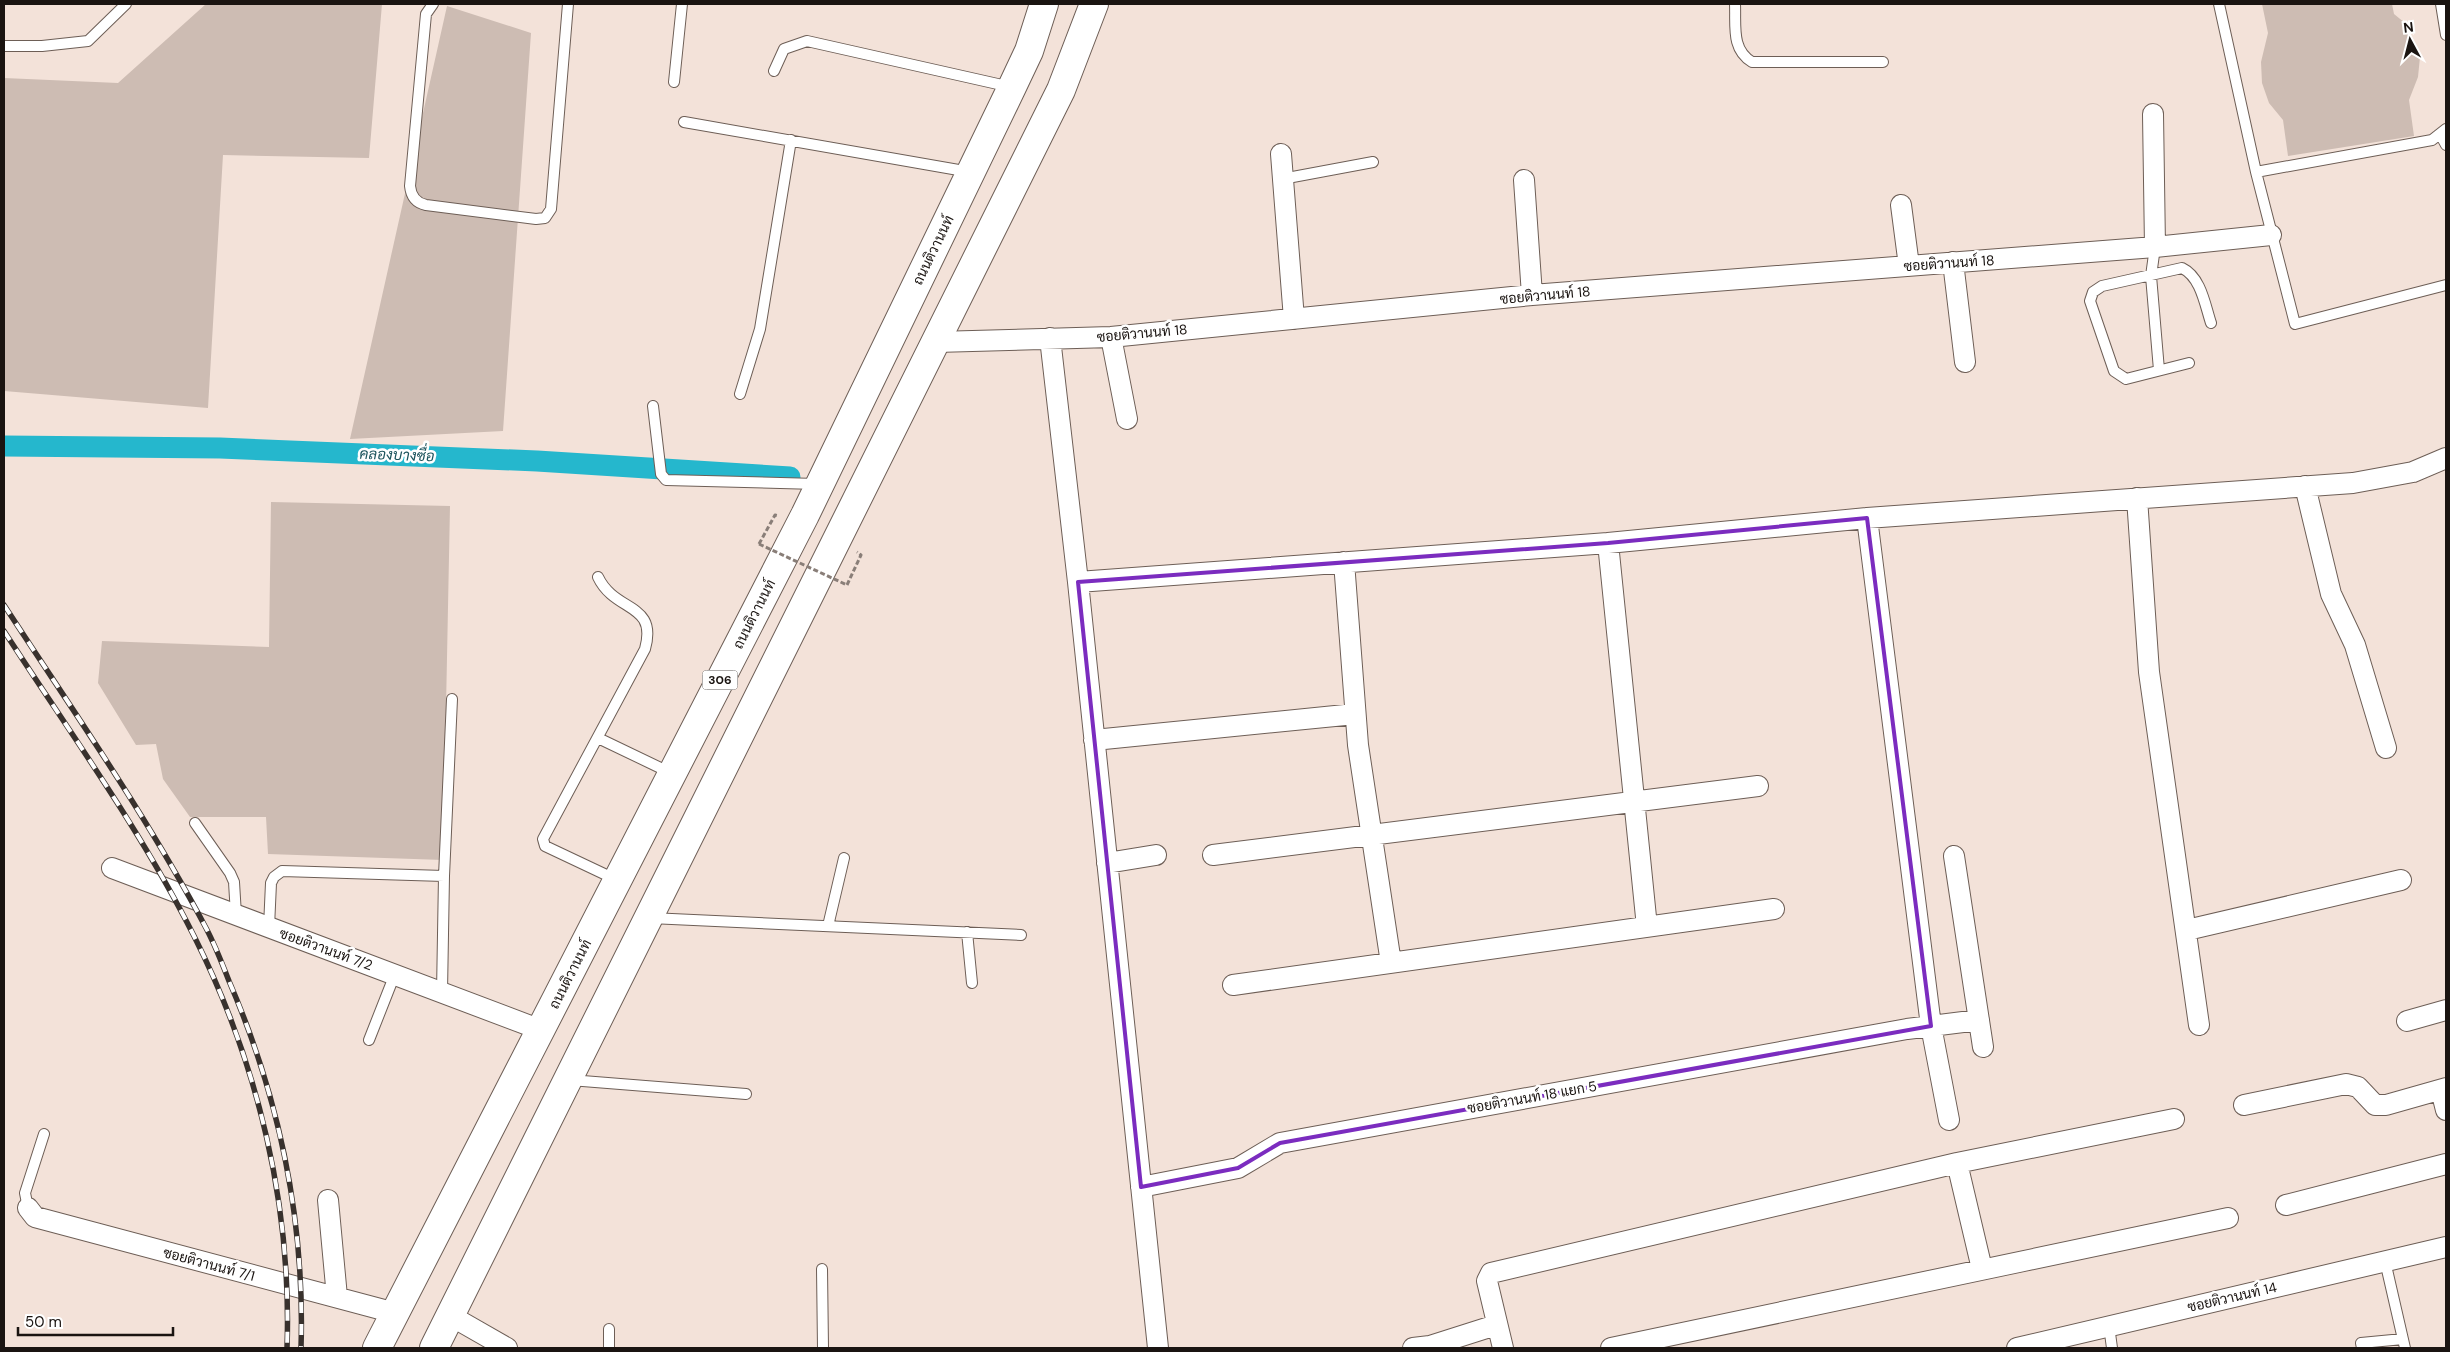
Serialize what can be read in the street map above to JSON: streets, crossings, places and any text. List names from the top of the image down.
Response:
{
  "streets": {
    "main road": ["ถนนติวานนท์", "306"],
    "street": [
      "ซอยติวานนท์ 18",
      "ซอยติวานนท์ 7/2",
      "ซอยติวานนท์ 18 แยก 5",
      "ซอยติวานนท์ 7/1",
      "ซอยติวานนท์ 14"
    ]
  },
  "crossings": [
    ["ถนนติวานนท์", "ซอยติวานนท์ 7/2"],
    ["ถนนติวานนท์", "ซอยติวานนท์ 7/1"]
  ],
  "water": ["คลองบางซื่อ"],
  "scale_bar": "50 m",
  "north": "top"
}
